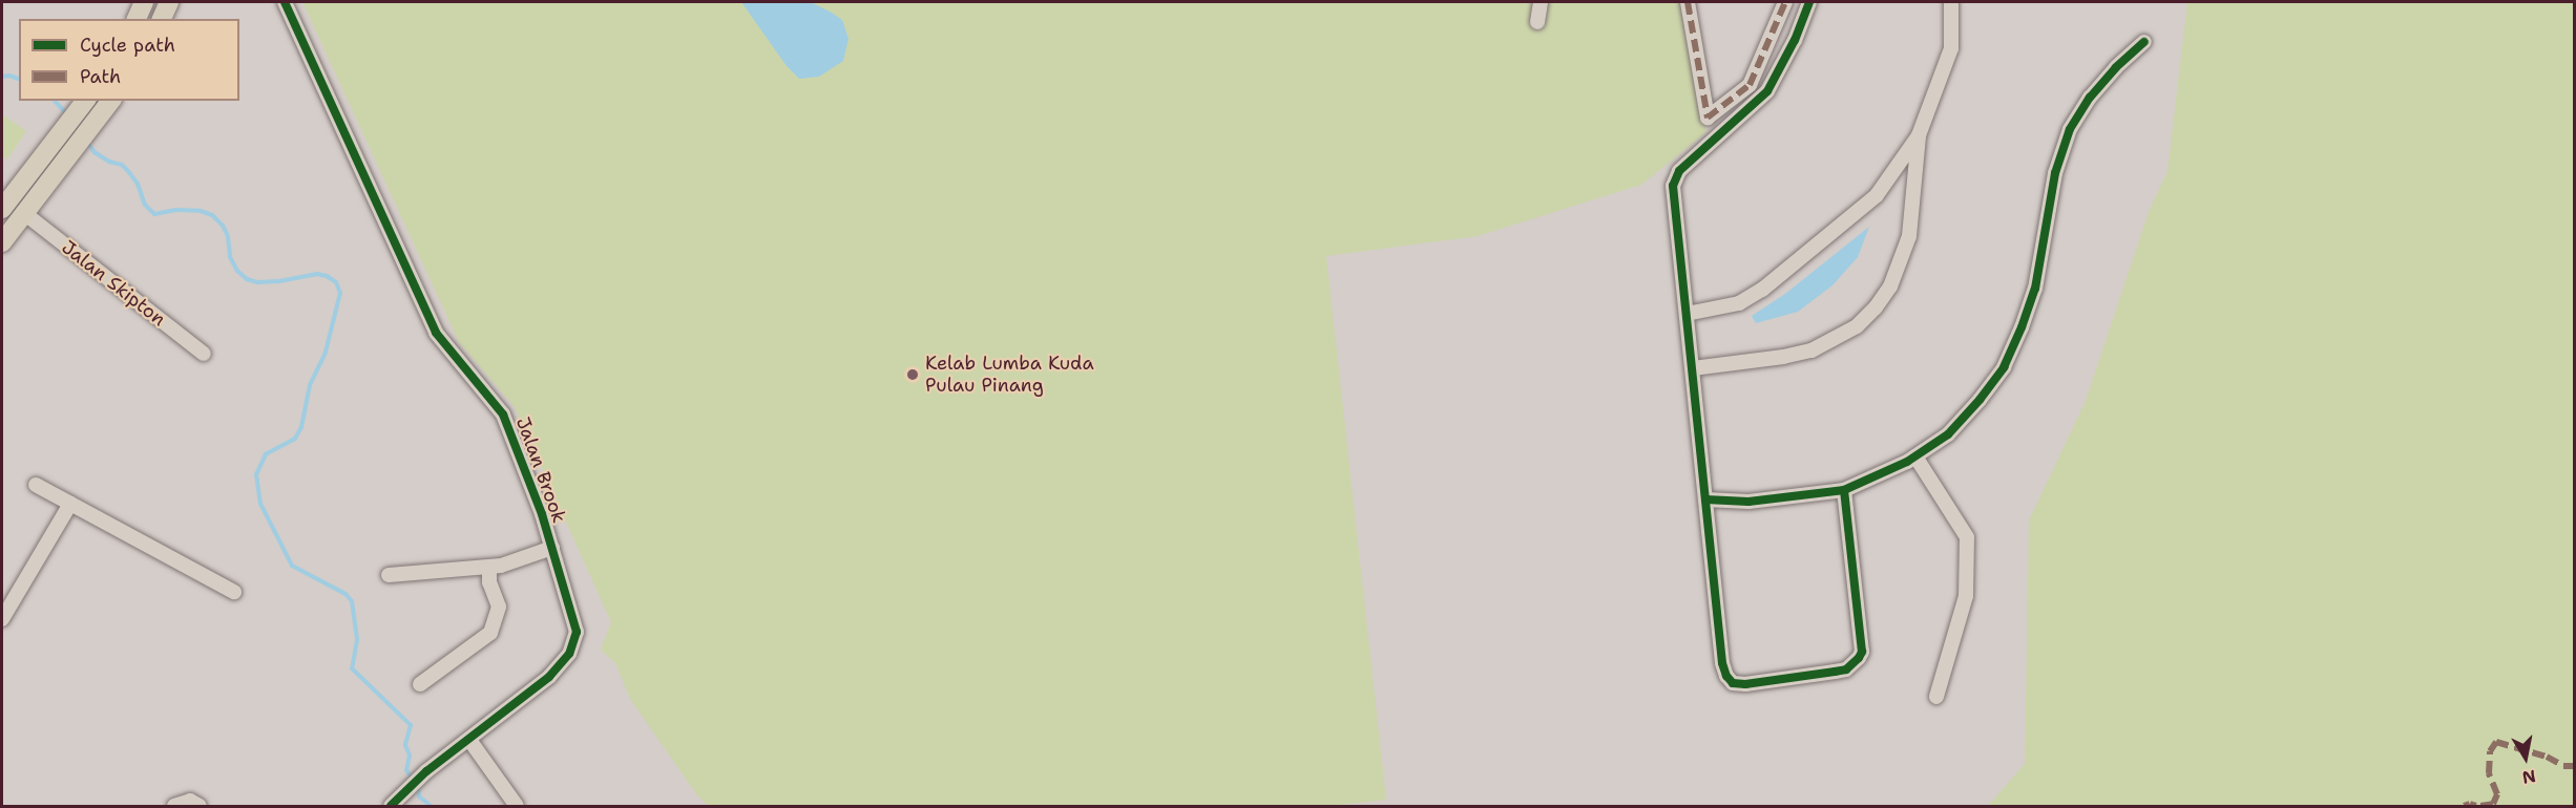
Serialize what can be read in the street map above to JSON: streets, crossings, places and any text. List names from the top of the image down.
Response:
{
  "streets": {
    "street": ["Jalan Skipton", "Jalan Brook"]
  },
  "places": ["Kelab Lumba Kuda Pulau Pinang"],
  "legend": ["Cycle path", "Path"],
  "north": "bottom"
}
